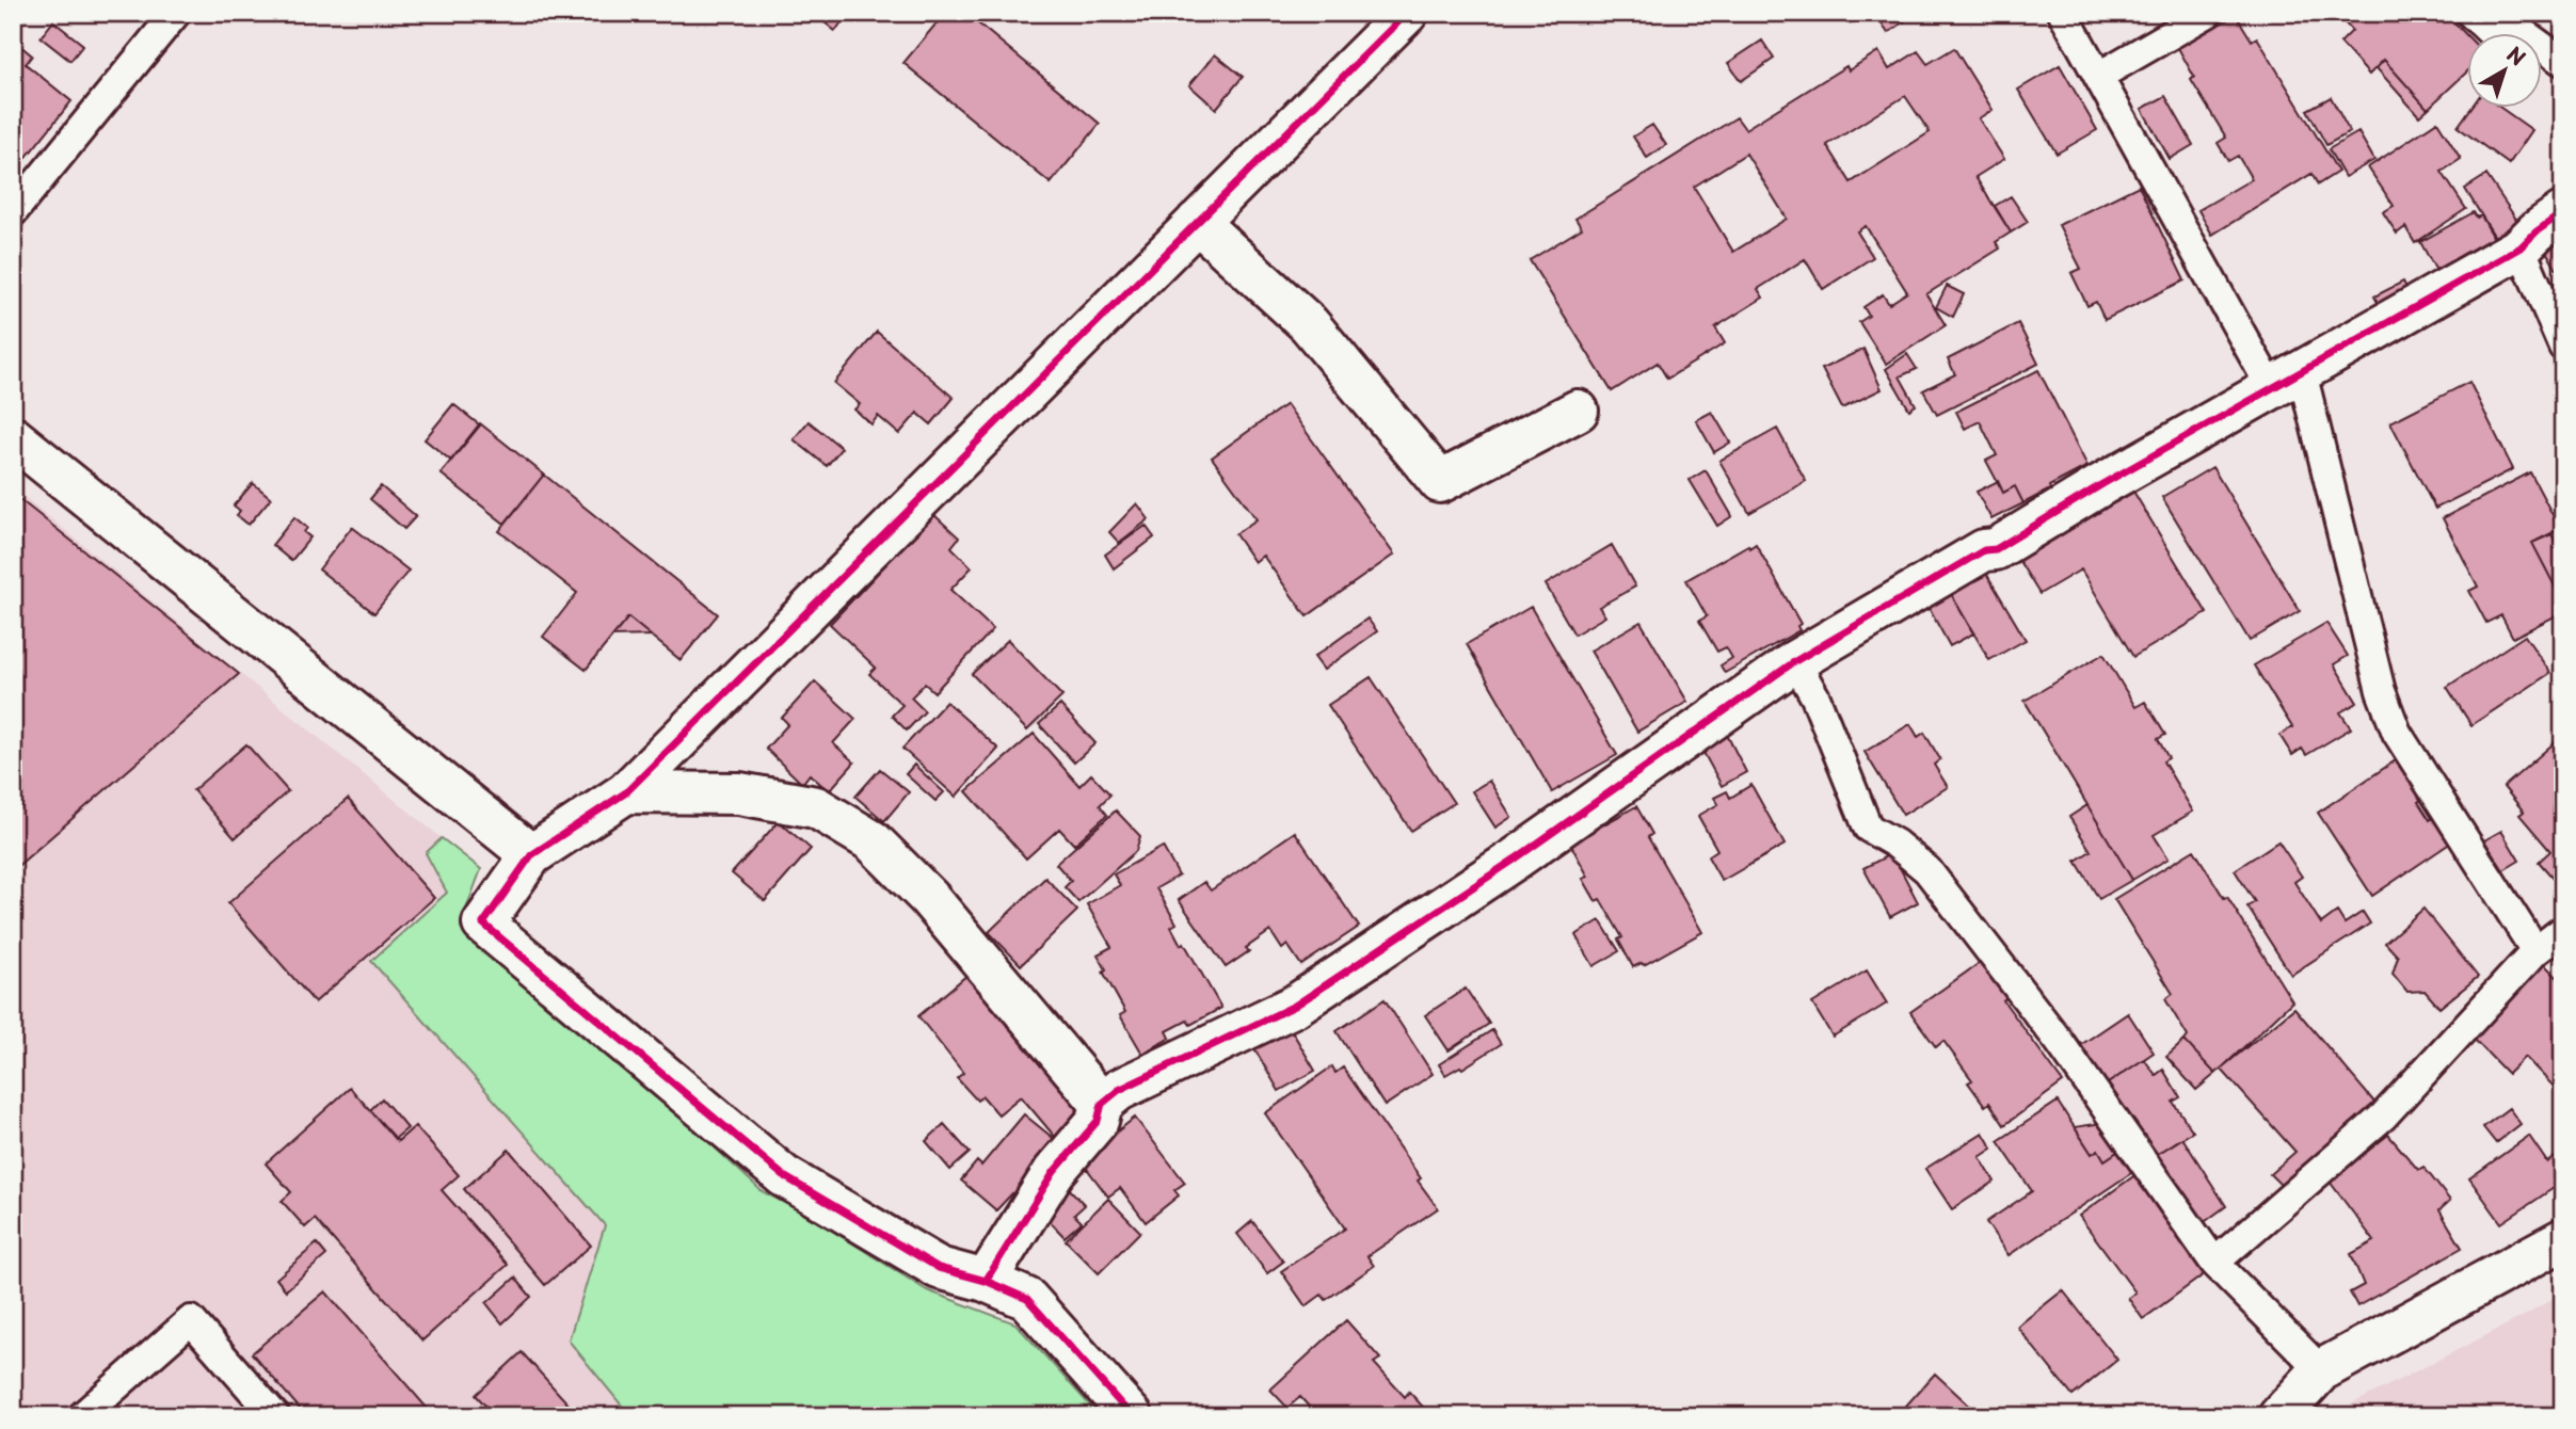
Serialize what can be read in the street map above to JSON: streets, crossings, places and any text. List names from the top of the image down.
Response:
{
  "north": "top right"
}
